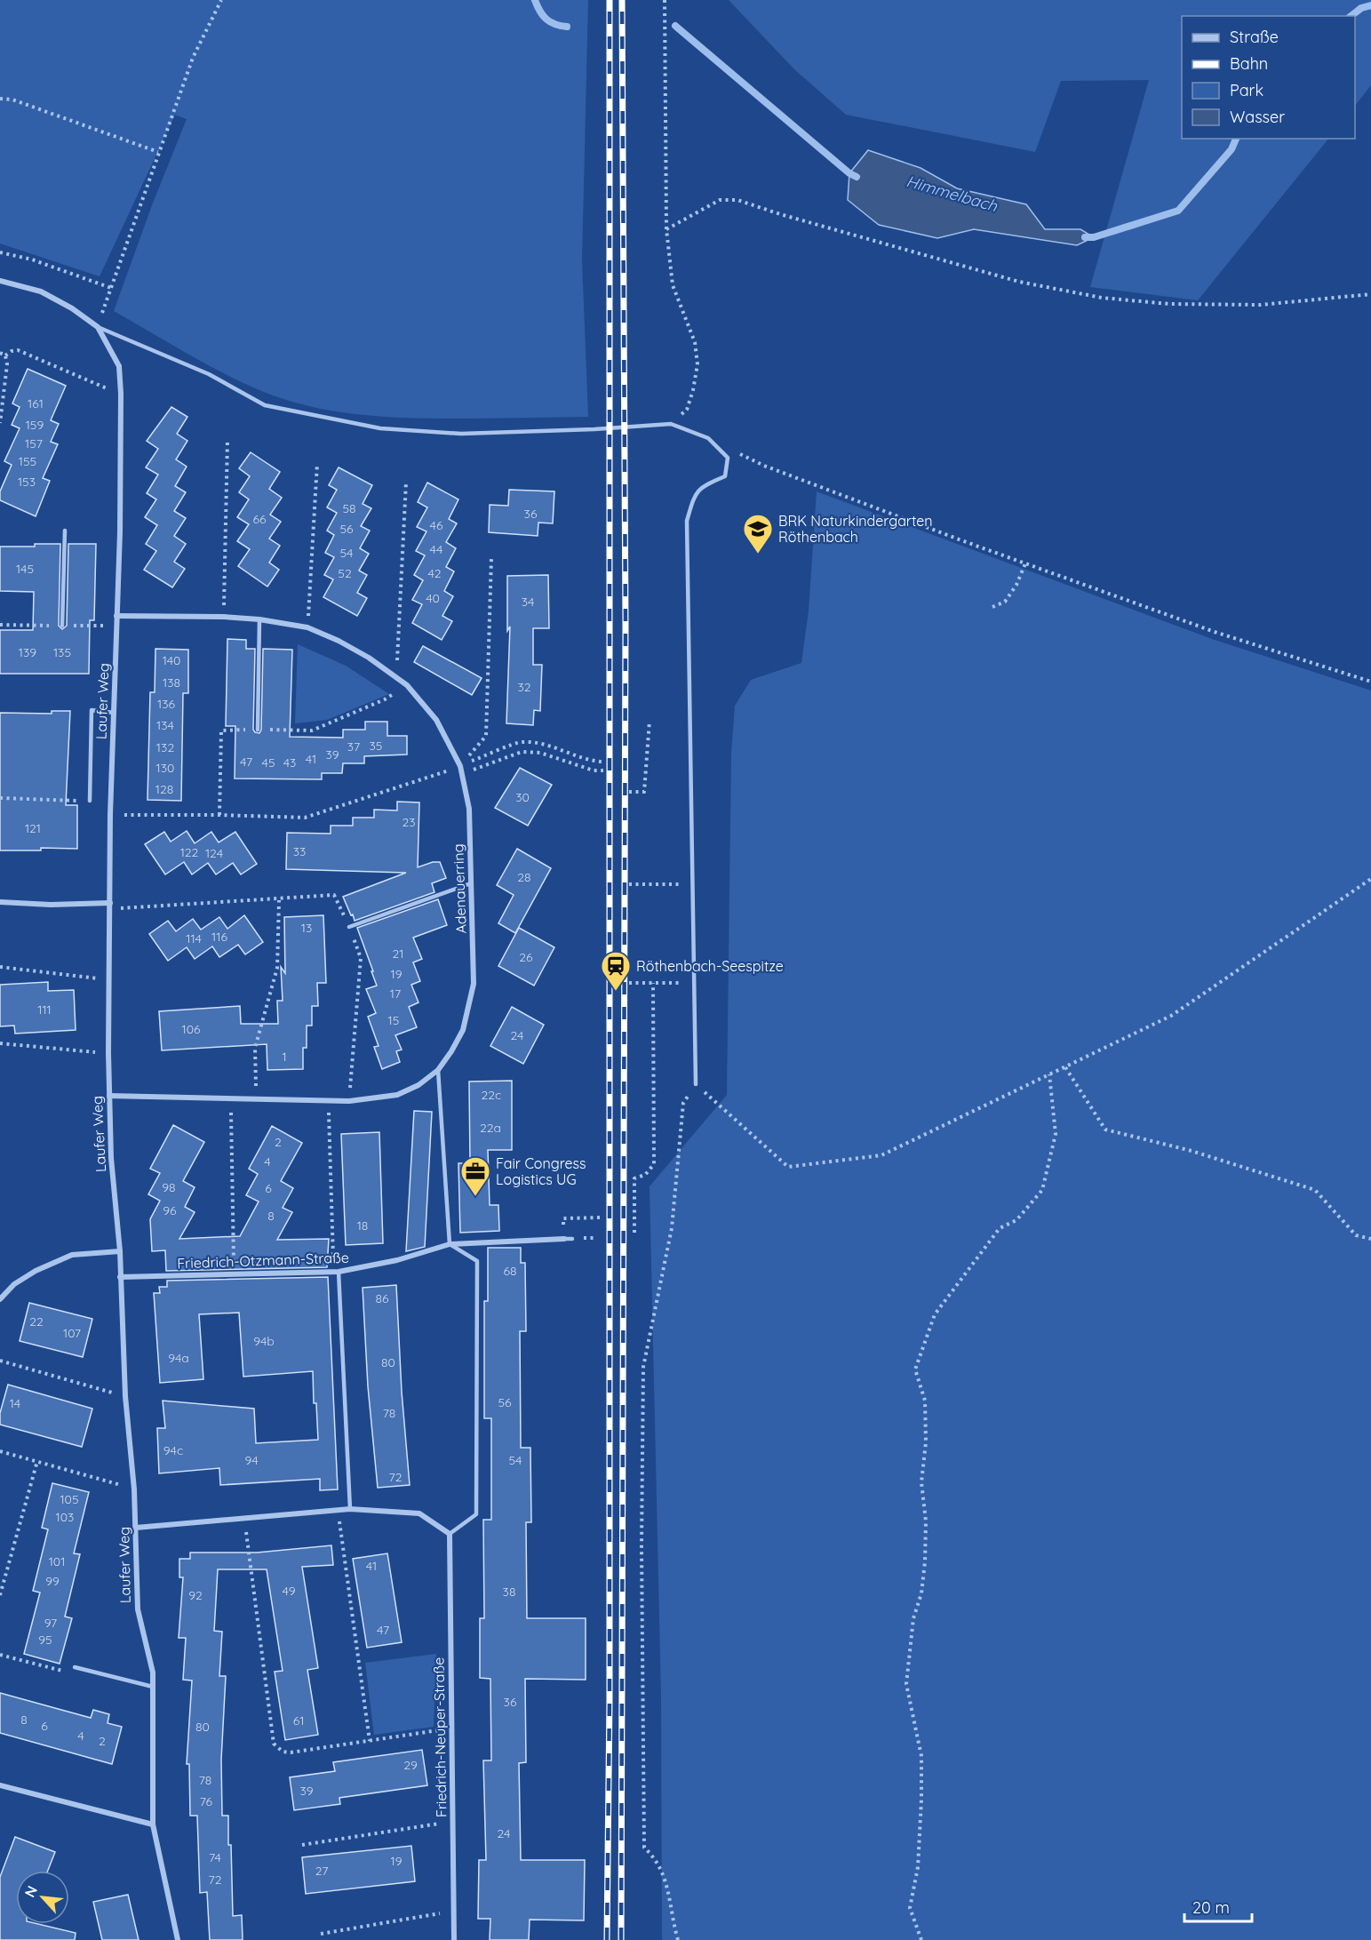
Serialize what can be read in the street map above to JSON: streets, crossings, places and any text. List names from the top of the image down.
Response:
{
  "streets": {
    "street": [
      "Laufer Weg",
      "Adenauerring",
      "Friedrich-Otzmann-Straße",
      "Friedrich-Neuper-Straße"
    ]
  },
  "crossings": [
    ["Laufer Weg", "Adenauerring"],
    ["Laufer Weg", "Friedrich-Otzmann-Straße"]
  ],
  "water": ["Himmelbach"],
  "places": {
    "school or university": ["BRK Naturkindergarten Röthenbach"],
    "station": ["Röthenbach-Seespitze"],
    "office": ["Fair Congress Logistics UG"]
  },
  "house_numbers": [
    "161",
    "159",
    "157",
    "155",
    "153",
    "58",
    "36",
    "66",
    "46",
    "56",
    "44",
    "54",
    "145",
    "52",
    "42",
    "40",
    "34",
    "139",
    "135",
    "140",
    "138",
    "32",
    "136",
    "134",
    "35",
    "37",
    "132",
    "39",
    "41",
    "47",
    "45",
    "43",
    "130",
    "128",
    "30",
    "23",
    "121",
    "33",
    "122",
    "124",
    "28",
    "13",
    "116",
    "114",
    "21",
    "26",
    "19",
    "17",
    "111",
    "15",
    "106",
    "24",
    "1",
    "22c",
    "22a",
    "2",
    "4",
    "98",
    "6",
    "96",
    "8",
    "18",
    "68",
    "86",
    "22",
    "107",
    "94b",
    "94a",
    "80",
    "56",
    "14",
    "78",
    "94c",
    "94",
    "54",
    "72",
    "105",
    "103",
    "101",
    "41",
    "99",
    "49",
    "38",
    "92",
    "97",
    "47",
    "95",
    "36",
    "8",
    "61",
    "6",
    "80",
    "4",
    "2",
    "29",
    "78",
    "39",
    "76",
    "24",
    "74",
    "19",
    "27",
    "72"
  ],
  "legend": [
    "Straße",
    "Bahn",
    "Park",
    "Wasser"
  ],
  "scale_bar": "20 m",
  "north": "top left"
}
